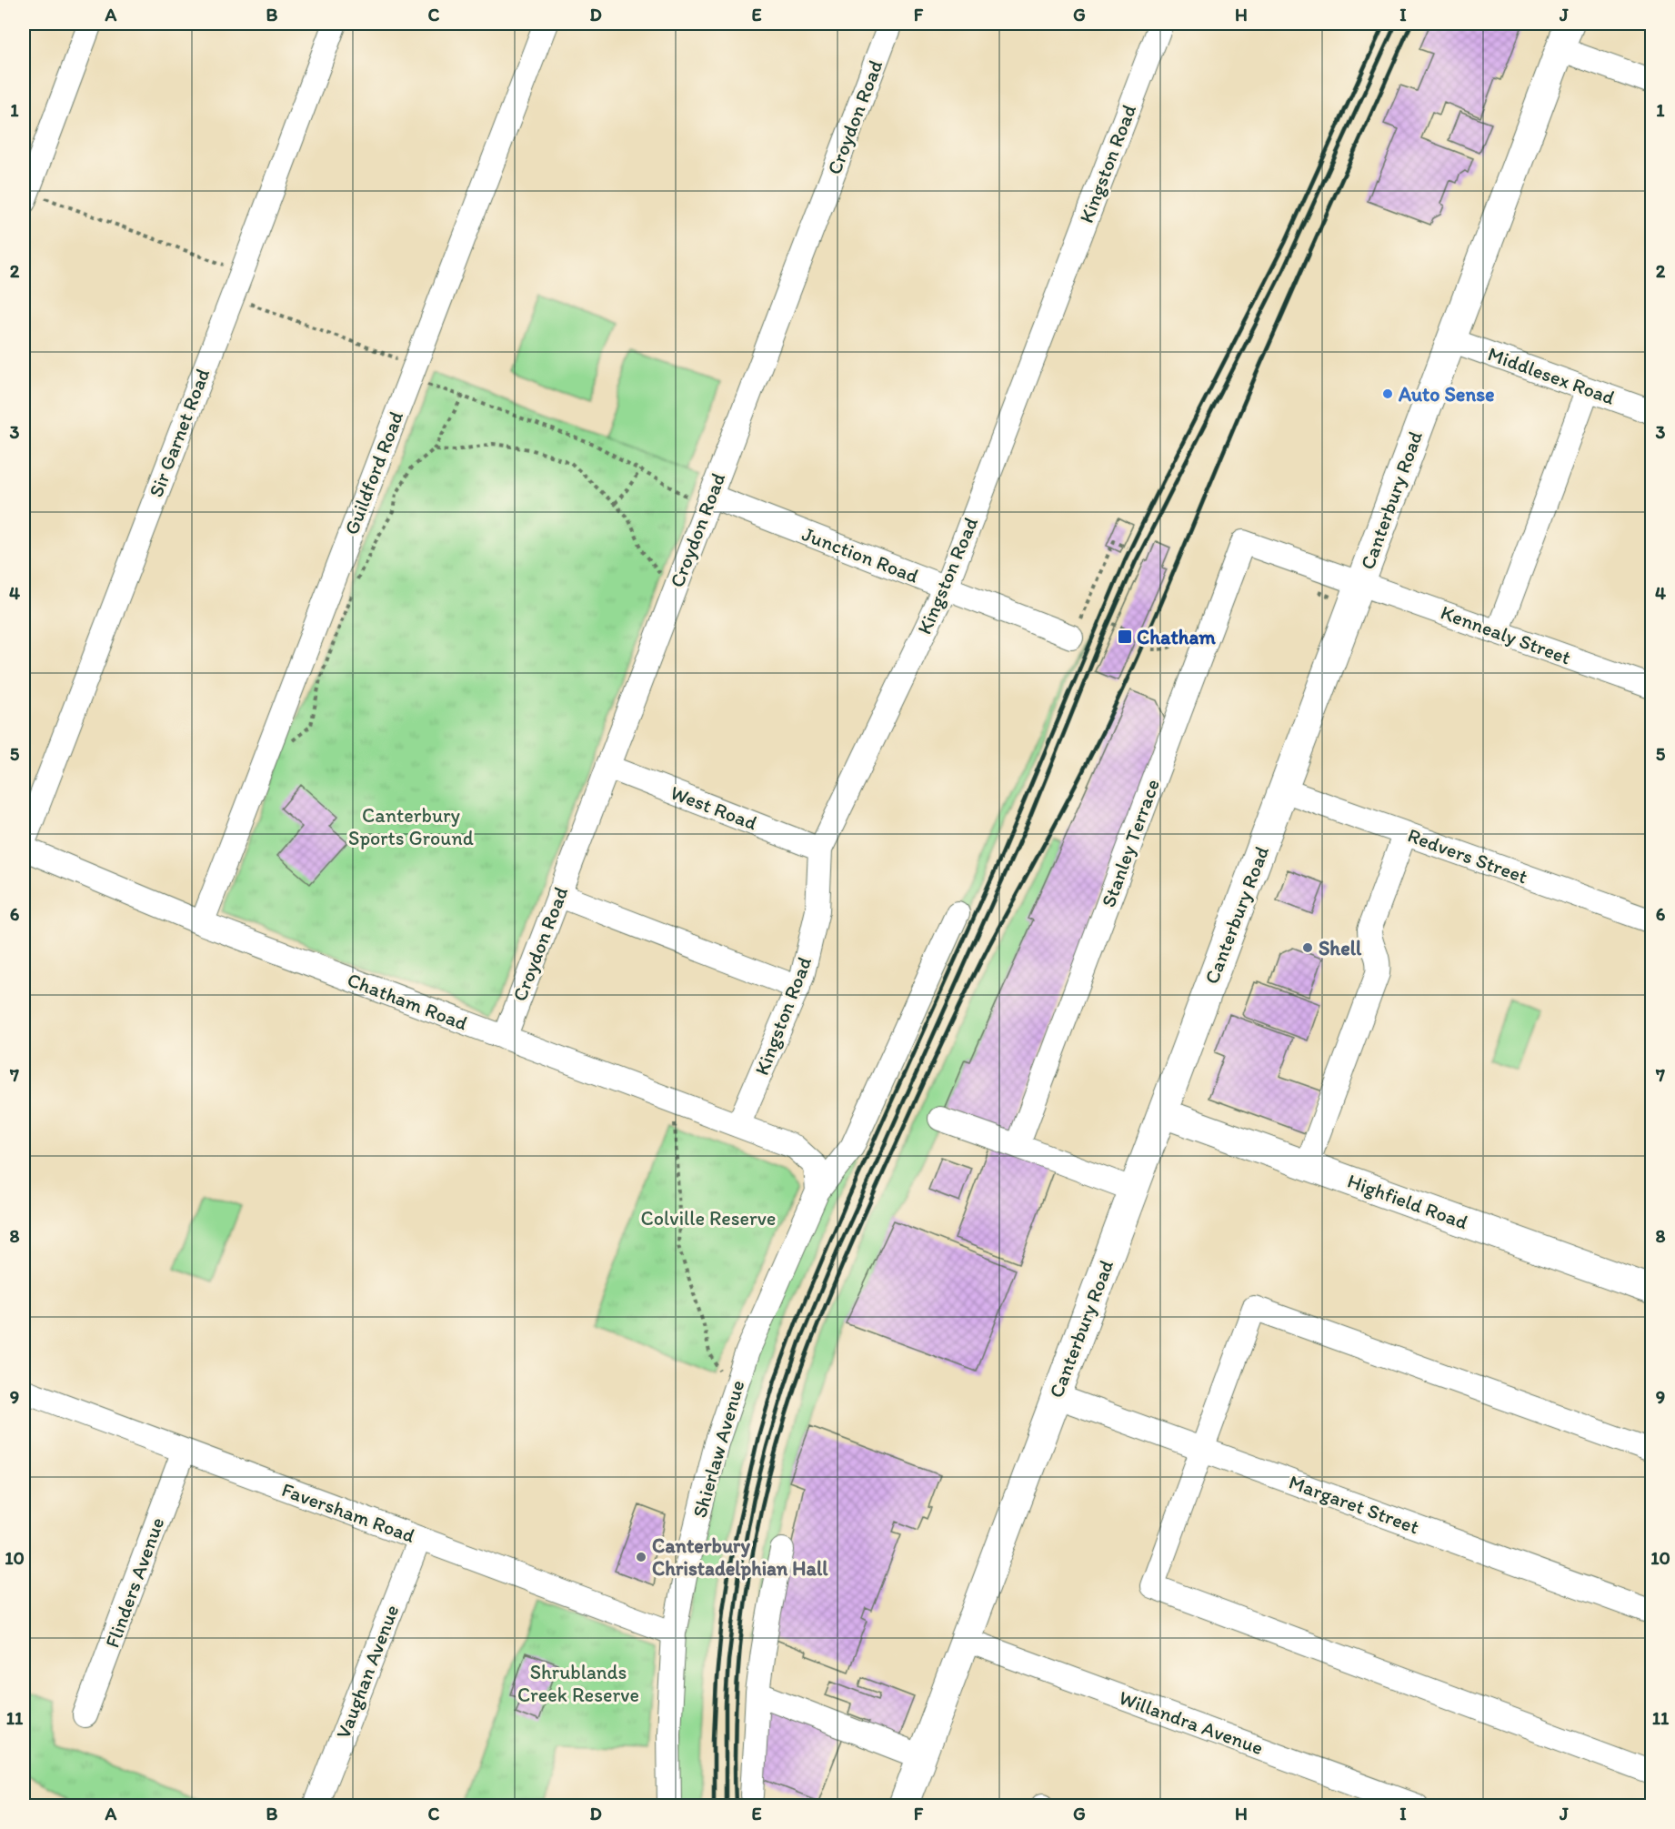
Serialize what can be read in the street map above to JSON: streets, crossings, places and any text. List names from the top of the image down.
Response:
{
  "streets": {
    "main road": ["Canterbury Road", "Highfield Road"],
    "street": [
      "Croydon Road",
      "Kingston Road",
      "Middlesex Road",
      "Sir Garnet Road",
      "Guildford Road",
      "Junction Road",
      "Kennealy Street",
      "West Road",
      "Stanley Terrace",
      "Redvers Street",
      "Chatham Road",
      "Shierlaw Avenue",
      "Margaret Street",
      "Faversham Road",
      "Flinders Avenue",
      "Vaughan Avenue",
      "Willandra Avenue"
    ]
  },
  "crossings": [
    ["Croydon Road", "Junction Road"],
    ["Croydon Road", "West Road"],
    ["Croydon Road", "Chatham Road"],
    ["Kingston Road", "Junction Road"],
    ["Kingston Road", "West Road"],
    ["Kingston Road", "Chatham Road"],
    ["Middlesex Road", "Canterbury Road"],
    ["Guildford Road", "Chatham Road"],
    ["Canterbury Road", "Kennealy Street"],
    ["Canterbury Road", "Stanley Terrace"],
    ["Canterbury Road", "Redvers Street"],
    ["Canterbury Road", "Highfield Road"],
    ["Canterbury Road", "Margaret Street"],
    ["Canterbury Road", "Willandra Avenue"],
    ["Kennealy Street", "Stanley Terrace"],
    ["Chatham Road", "Shierlaw Avenue"],
    ["Shierlaw Avenue", "Faversham Road"],
    ["Faversham Road", "Flinders Avenue"],
    ["Faversham Road", "Vaughan Avenue"]
  ],
  "parks": ["Canterbury Sports Ground", "Colville Reserve", "Shrublands Creek Reserve"],
  "places": {
    "other": ["Auto Sense", "Shell", "Canterbury Christadelphian Hall"],
    "transit": ["Chatham"]
  },
  "grid": {
    "columns": [
      "A",
      "B",
      "C",
      "D",
      "E",
      "F",
      "G",
      "H",
      "I",
      "J"
    ],
    "rows": [
      "1",
      "2",
      "3",
      "4",
      "5",
      "6",
      "7",
      "8",
      "9",
      "10",
      "11"
    ]
  }
}
